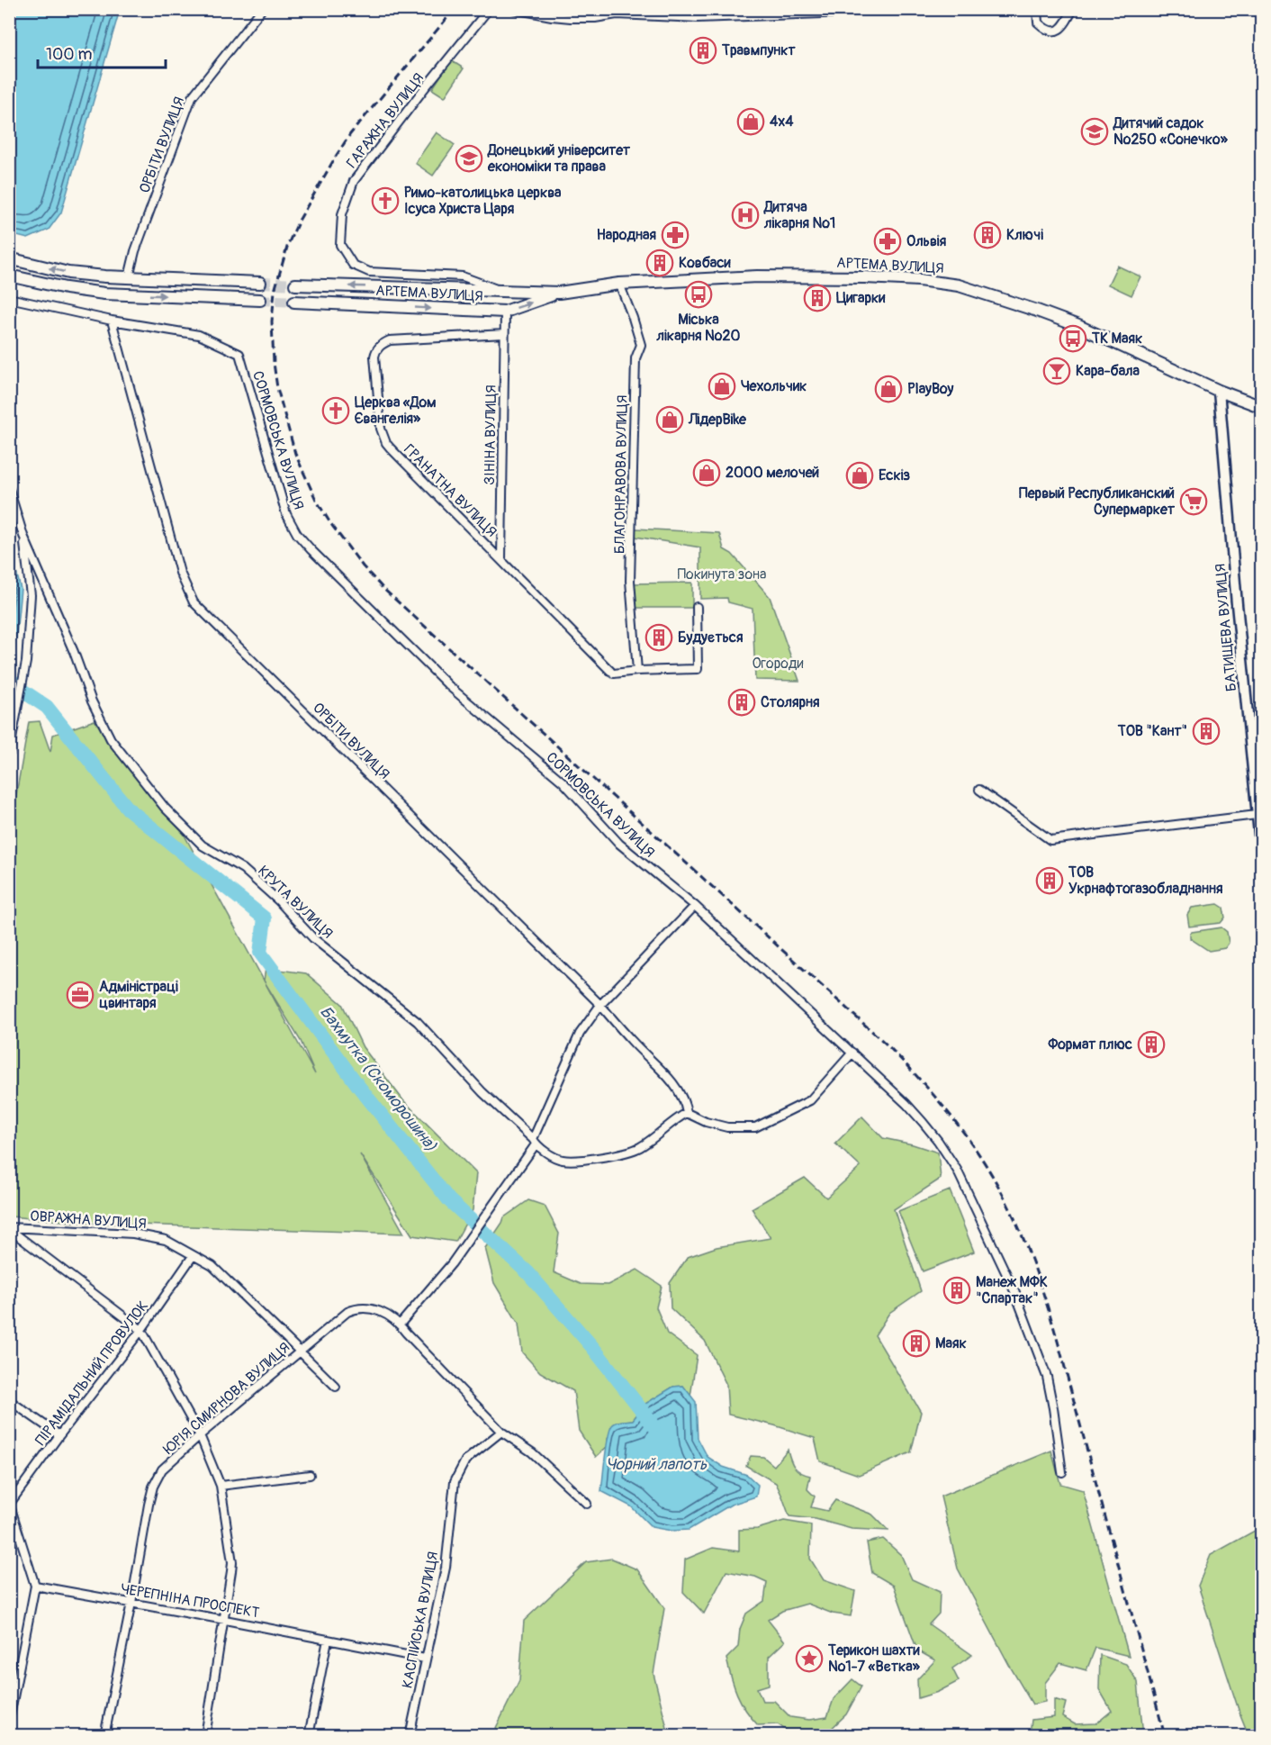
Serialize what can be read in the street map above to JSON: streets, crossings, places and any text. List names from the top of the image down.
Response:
{
  "streets": {
    "main road": ["АРТЕМА ВУЛИЦЯ"],
    "street": [
      "ГАРАЖНА ВУЛИЦЯ",
      "ОРБІТИ ВУЛИЦЯ",
      "ЗІНІНА ВУЛИЦЯ",
      "СОРМОВСЬКА ВУЛИЦЯ",
      "БЛАГОНРАВОВА ВУЛИЦЯ",
      "ГРАНАТНА ВУЛИЦЯ",
      "БАТИЩЕВА ВУЛИЦЯ",
      "КРУТА ВУЛИЦЯ",
      "ОВРАЖНА ВУЛИЦЯ",
      "ПІРАМІДАЛЬНИЙ ПРОВУЛОК",
      "ЮРІЯ СМИРНОВА ВУЛИЦЯ",
      "ЧЕРЕПНІНА ПРОСПЕКТ",
      "КАСПІЙСЬКА ВУЛИЦЯ"
    ]
  },
  "crossings": [
    ["ГАРАЖНА ВУЛИЦЯ", "АРТЕМА ВУЛИЦЯ"],
    ["ОРБІТИ ВУЛИЦЯ", "СОРМОВСЬКА ВУЛИЦЯ"],
    ["ОРБІТИ ВУЛИЦЯ", "КРУТА ВУЛИЦЯ"],
    ["АРТЕМА ВУЛИЦЯ", "ЗІНІНА ВУЛИЦЯ"],
    ["АРТЕМА ВУЛИЦЯ", "БЛАГОНРАВОВА ВУЛИЦЯ"],
    ["АРТЕМА ВУЛИЦЯ", "БАТИЩЕВА ВУЛИЦЯ"],
    ["ЗІНІНА ВУЛИЦЯ", "ГРАНАТНА ВУЛИЦЯ"],
    ["БЛАГОНРАВОВА ВУЛИЦЯ", "ГРАНАТНА ВУЛИЦЯ"],
    ["ОВРАЖНА ВУЛИЦЯ", "ПІРАМІДАЛЬНИЙ ПРОВУЛОК"],
    ["ОВРАЖНА ВУЛИЦЯ", "ЮРІЯ СМИРНОВА ВУЛИЦЯ"],
    ["ЮРІЯ СМИРНОВА ВУЛИЦЯ", "ЧЕРЕПНІНА ПРОСПЕКТ"],
    ["ЧЕРЕПНІНА ПРОСПЕКТ", "КАСПІЙСЬКА ВУЛИЦЯ"]
  ],
  "water": ["Бахмутка (Скоморошина)", "Чорний лапоть"],
  "parks": ["Покинута зона", "Огороди"],
  "places": {
    "building": [
      "Травмпункт",
      "Ключі",
      "Ковбаси",
      "Цигарки",
      "Будується",
      "Столярня",
      "ТОВ \"Кант\"",
      "ТОВ Укрнафтогазобладнання",
      "Формат плюс",
      "Манеж МФК \"Спартак\"",
      "Маяк"
    ],
    "shop": [
      "4x4",
      "Чехольчик",
      "PlayBoy",
      "ЛідерBike",
      "2000 мелочей",
      "Ескіз"
    ],
    "school or university": ["Дитячий садок №250 «Сонечко»", "Донецький університет економіки та права"],
    "church": ["Римо-католицька церква Ісуса Христа Царя", "Церква «Дом Євангелія»"],
    "hospital": ["Дитяча лікарня №1"],
    "pharmacy": ["Народная", "Ольвія"],
    "bus stop": ["Міська лікарня №20", "ТК Маяк"],
    "bar": ["Кара-бала"],
    "supermarket": ["Первый Республиканский Супермаркет"],
    "office": ["Адміністраці цвинтаря"],
    "place": ["Терикон шахти №1-7 «Вєтка»"]
  },
  "scale_bar": "100 m"
}
